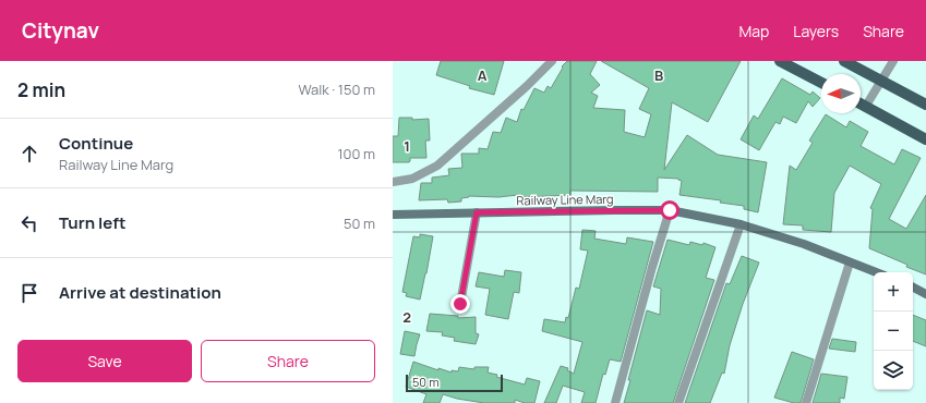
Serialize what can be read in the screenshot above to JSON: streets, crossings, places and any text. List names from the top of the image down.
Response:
{
  "streets": {
    "main road": ["Railway Line Marg"]
  },
  "scale_bar": "50 m",
  "north": "left",
  "page": {
    "header": "Citynav",
    "nav": ["Map", "Layers", "Share"],
    "heading": ["2 min", "Walk · 150 m"],
    "list": [
      ["Continue", "Railway Line Marg", "100 m"],
      ["Turn left", "50 m"],
      "Arrive at destination"
    ],
    "map_buttons": ["+", "−"],
    "buttons": ["Save", "Share"],
    "scale": "50 m"
  },
  "grid": {
    "columns": ["A", "B"],
    "rows": ["1", "2"]
  }
}
